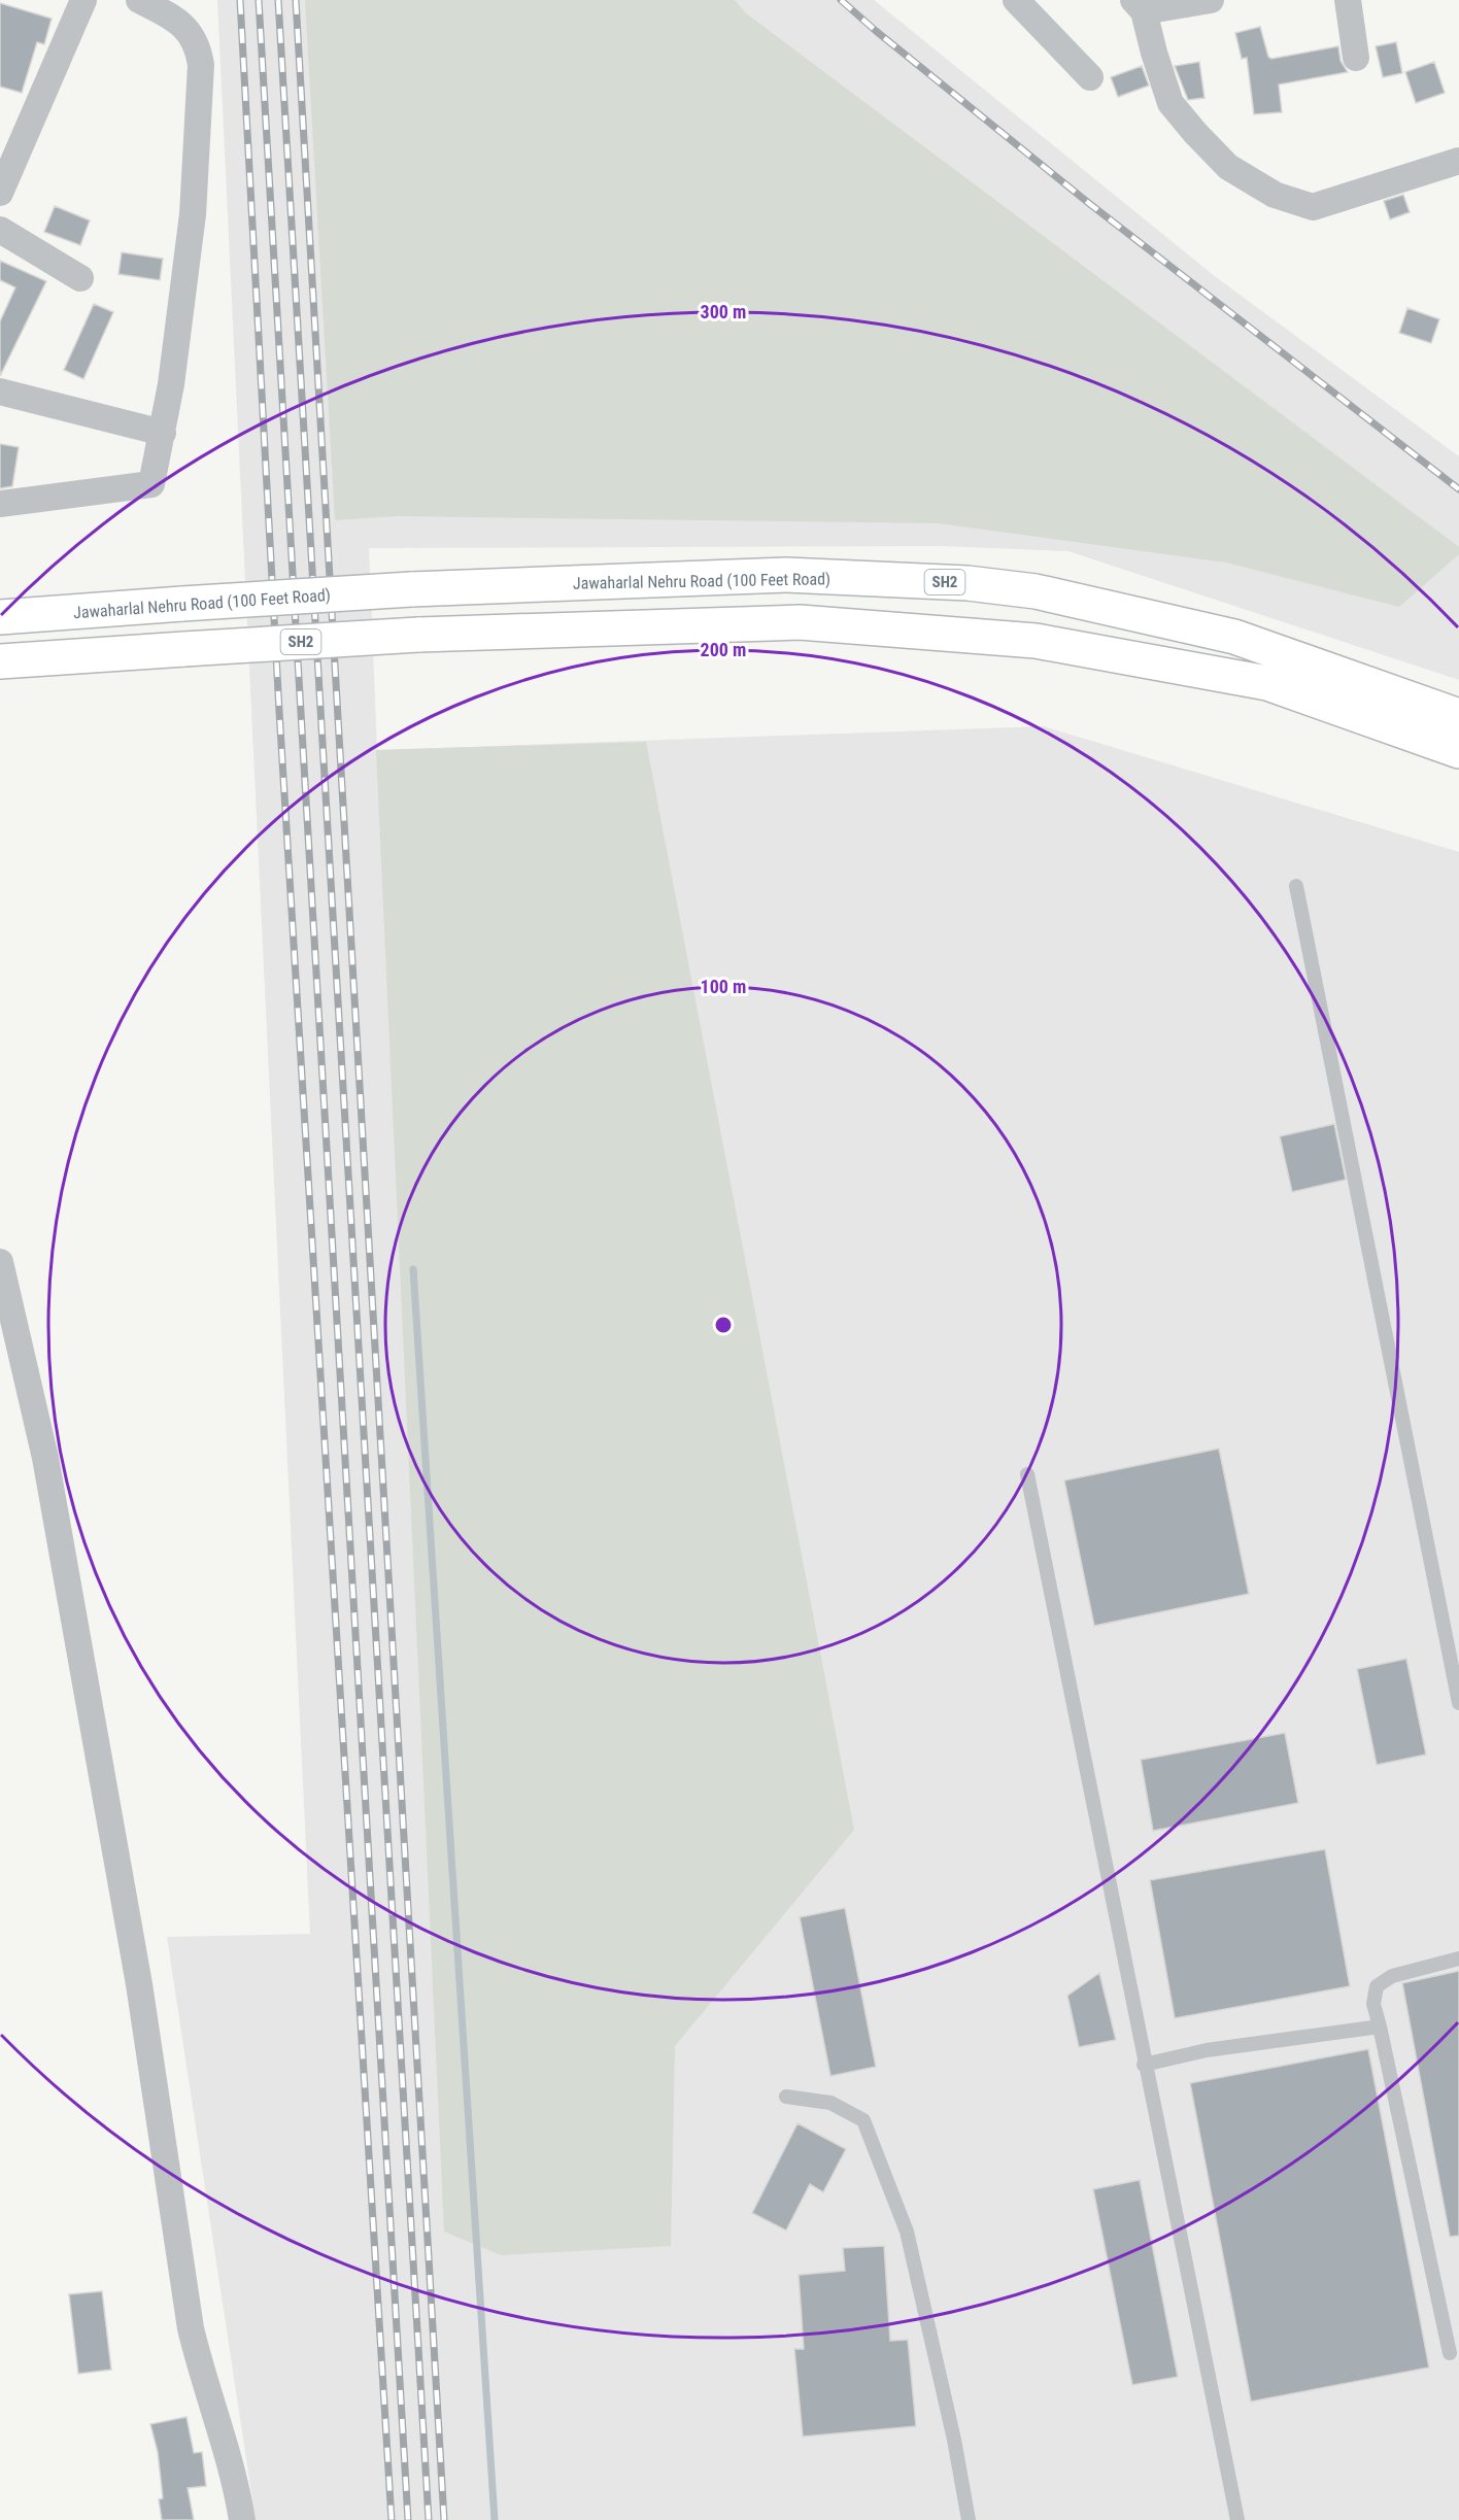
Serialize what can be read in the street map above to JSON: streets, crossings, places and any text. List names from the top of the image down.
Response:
{
  "streets": {
    "main road": ["Jawaharlal Nehru Road (100 Feet Road)", "SH2"]
  },
  "rings": ["300 m", "200 m", "100 m"]
}
